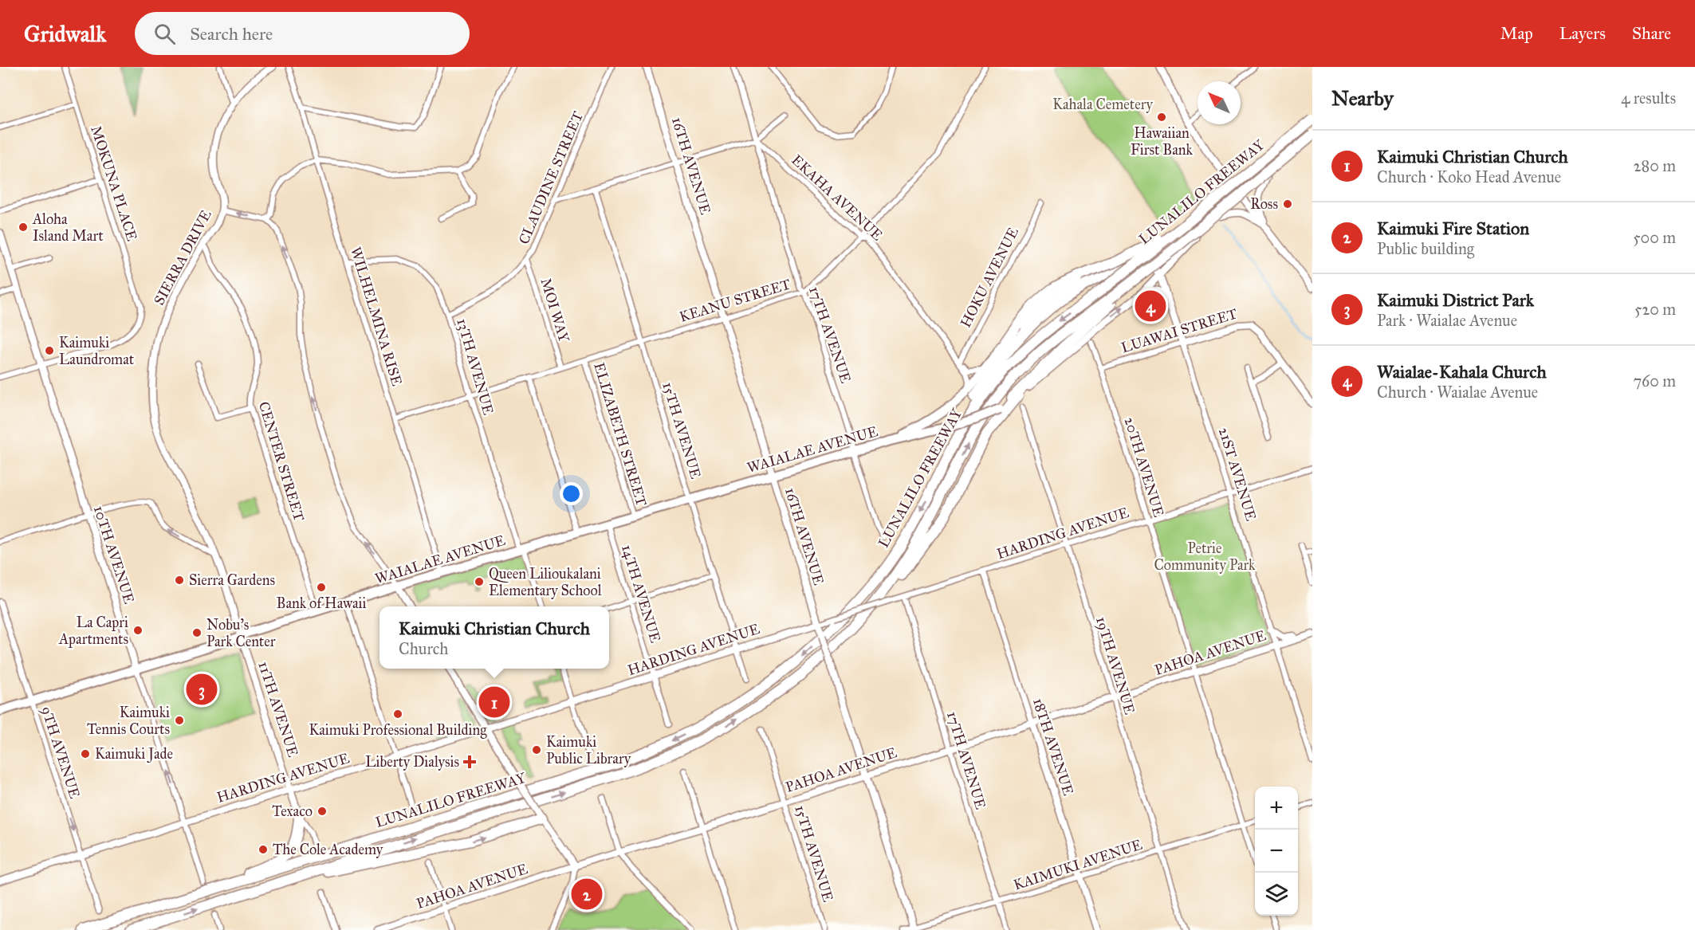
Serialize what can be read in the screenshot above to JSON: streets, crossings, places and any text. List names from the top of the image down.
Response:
{
  "streets": {
    "highway": ["LUNALILO FREEWAY"],
    "main road": ["WAIALAE AVENUE"],
    "street": [
      "16TH AVENUE",
      "CLAUDINE STREET",
      "MOKUNA PLACE",
      "EKAHA AVENUE",
      "SIERRA DRIVE",
      "HOKU AVENUE",
      "KEANU STREET",
      "MOI WAY",
      "WILHELMINA RISE",
      "LUAWAI STREET",
      "17TH AVENUE",
      "13TH AVENUE",
      "15TH AVENUE",
      "ELIZABETH STREET",
      "CENTER STREET",
      "20TH AVENUE",
      "21ST AVENUE",
      "HARDING AVENUE",
      "10TH AVENUE",
      "14TH AVENUE",
      "PAHOA AVENUE",
      "19TH AVENUE",
      "11TH AVENUE",
      "18TH AVENUE",
      "9TH AVENUE",
      "KAIMUKI AVENUE"
    ]
  },
  "crossings": [
    ["16TH AVENUE", "KEANU STREET"],
    ["16TH AVENUE", "WAIALAE AVENUE"],
    ["16TH AVENUE", "HARDING AVENUE"],
    ["16TH AVENUE", "PAHOA AVENUE"],
    ["16TH AVENUE", "KAIMUKI AVENUE"],
    ["CLAUDINE STREET", "MOI WAY"],
    ["CLAUDINE STREET", "13TH AVENUE"],
    ["MOKUNA PLACE", "10TH AVENUE"],
    ["EKAHA AVENUE", "HOKU AVENUE"],
    ["EKAHA AVENUE", "KEANU STREET"],
    ["EKAHA AVENUE", "17TH AVENUE"],
    ["EKAHA AVENUE", "WAIALAE AVENUE"],
    ["SIERRA DRIVE", "WAIALAE AVENUE"],
    ["SIERRA DRIVE", "CENTER STREET"],
    ["SIERRA DRIVE", "11TH AVENUE"],
    ["KEANU STREET", "MOI WAY"],
    ["KEANU STREET", "WILHELMINA RISE"],
    ["KEANU STREET", "17TH AVENUE"],
    ["KEANU STREET", "13TH AVENUE"],
    ["KEANU STREET", "15TH AVENUE"],
    ["KEANU STREET", "ELIZABETH STREET"],
    ["WILHELMINA RISE", "13TH AVENUE"],
    ["WILHELMINA RISE", "WAIALAE AVENUE"],
    ["LUAWAI STREET", "20TH AVENUE"],
    ["LUAWAI STREET", "21ST AVENUE"],
    ["17TH AVENUE", "WAIALAE AVENUE"],
    ["17TH AVENUE", "HARDING AVENUE"],
    ["17TH AVENUE", "PAHOA AVENUE"],
    ["17TH AVENUE", "KAIMUKI AVENUE"],
    ["13TH AVENUE", "WAIALAE AVENUE"],
    ["15TH AVENUE", "WAIALAE AVENUE"],
    ["15TH AVENUE", "HARDING AVENUE"],
    ["15TH AVENUE", "PAHOA AVENUE"],
    ["ELIZABETH STREET", "WAIALAE AVENUE"],
    ["WAIALAE AVENUE", "CENTER STREET"],
    ["WAIALAE AVENUE", "21ST AVENUE"],
    ["WAIALAE AVENUE", "10TH AVENUE"],
    ["WAIALAE AVENUE", "14TH AVENUE"],
    ["WAIALAE AVENUE", "11TH AVENUE"],
    ["WAIALAE AVENUE", "9TH AVENUE"],
    ["20TH AVENUE", "HARDING AVENUE"],
    ["20TH AVENUE", "PAHOA AVENUE"],
    ["20TH AVENUE", "KAIMUKI AVENUE"],
    ["21ST AVENUE", "HARDING AVENUE"],
    ["21ST AVENUE", "PAHOA AVENUE"],
    ["HARDING AVENUE", "10TH AVENUE"],
    ["HARDING AVENUE", "14TH AVENUE"],
    ["HARDING AVENUE", "19TH AVENUE"],
    ["HARDING AVENUE", "11TH AVENUE"],
    ["HARDING AVENUE", "18TH AVENUE"],
    ["HARDING AVENUE", "9TH AVENUE"],
    ["PAHOA AVENUE", "19TH AVENUE"],
    ["PAHOA AVENUE", "18TH AVENUE"],
    ["19TH AVENUE", "KAIMUKI AVENUE"],
    ["18TH AVENUE", "KAIMUKI AVENUE"]
  ],
  "one_way": ["9TH AVENUE"],
  "parks": ["Kahala Cemetery", "Petrie Community Park"],
  "places": {
    "other": [
      "Hawaiian First Bank",
      "Ross",
      "Aloha Island Mart",
      "Kaimuki Laundromat",
      "Sierra Gardens",
      "Queen Lilioukalani Elementary School",
      "Bank of Hawaii",
      "La Capri Apartments",
      "Nobu's Park Center",
      "Kaimuki Professional Building",
      "Kaimuki Tennis Courts",
      "Kaimuki Public Library",
      "Kaimuki Jade",
      "Texaco",
      "The Cole Academy"
    ],
    "health": ["Liberty Dialysis"]
  },
  "north": "top left",
  "page": {
    "header": "Gridwalk",
    "search": "Search here",
    "nav": ["Map", "Layers", "Share"],
    "heading": ["Nearby", "4 results"],
    "list": [
      {
        "mark": "1",
        "name": "Kaimuki Christian Church",
        "note": "Church · Koko Head Avenue",
        "value": "280 m"
      },
      {
        "mark": "2",
        "name": "Kaimuki Fire Station",
        "note": "Public building",
        "value": "500 m"
      },
      {
        "mark": "3",
        "name": "Kaimuki District Park",
        "note": "Park · Waialae Avenue",
        "value": "520 m"
      },
      {
        "mark": "4",
        "name": "Waialae-Kahala Church",
        "note": "Church · Waialae Avenue",
        "value": "760 m"
      }
    ],
    "pins": [
      "4",
      "3",
      "1",
      "2"
    ],
    "popup": ["Kaimuki Christian Church", "Church"],
    "map_buttons": ["+", "−"]
  }
}
